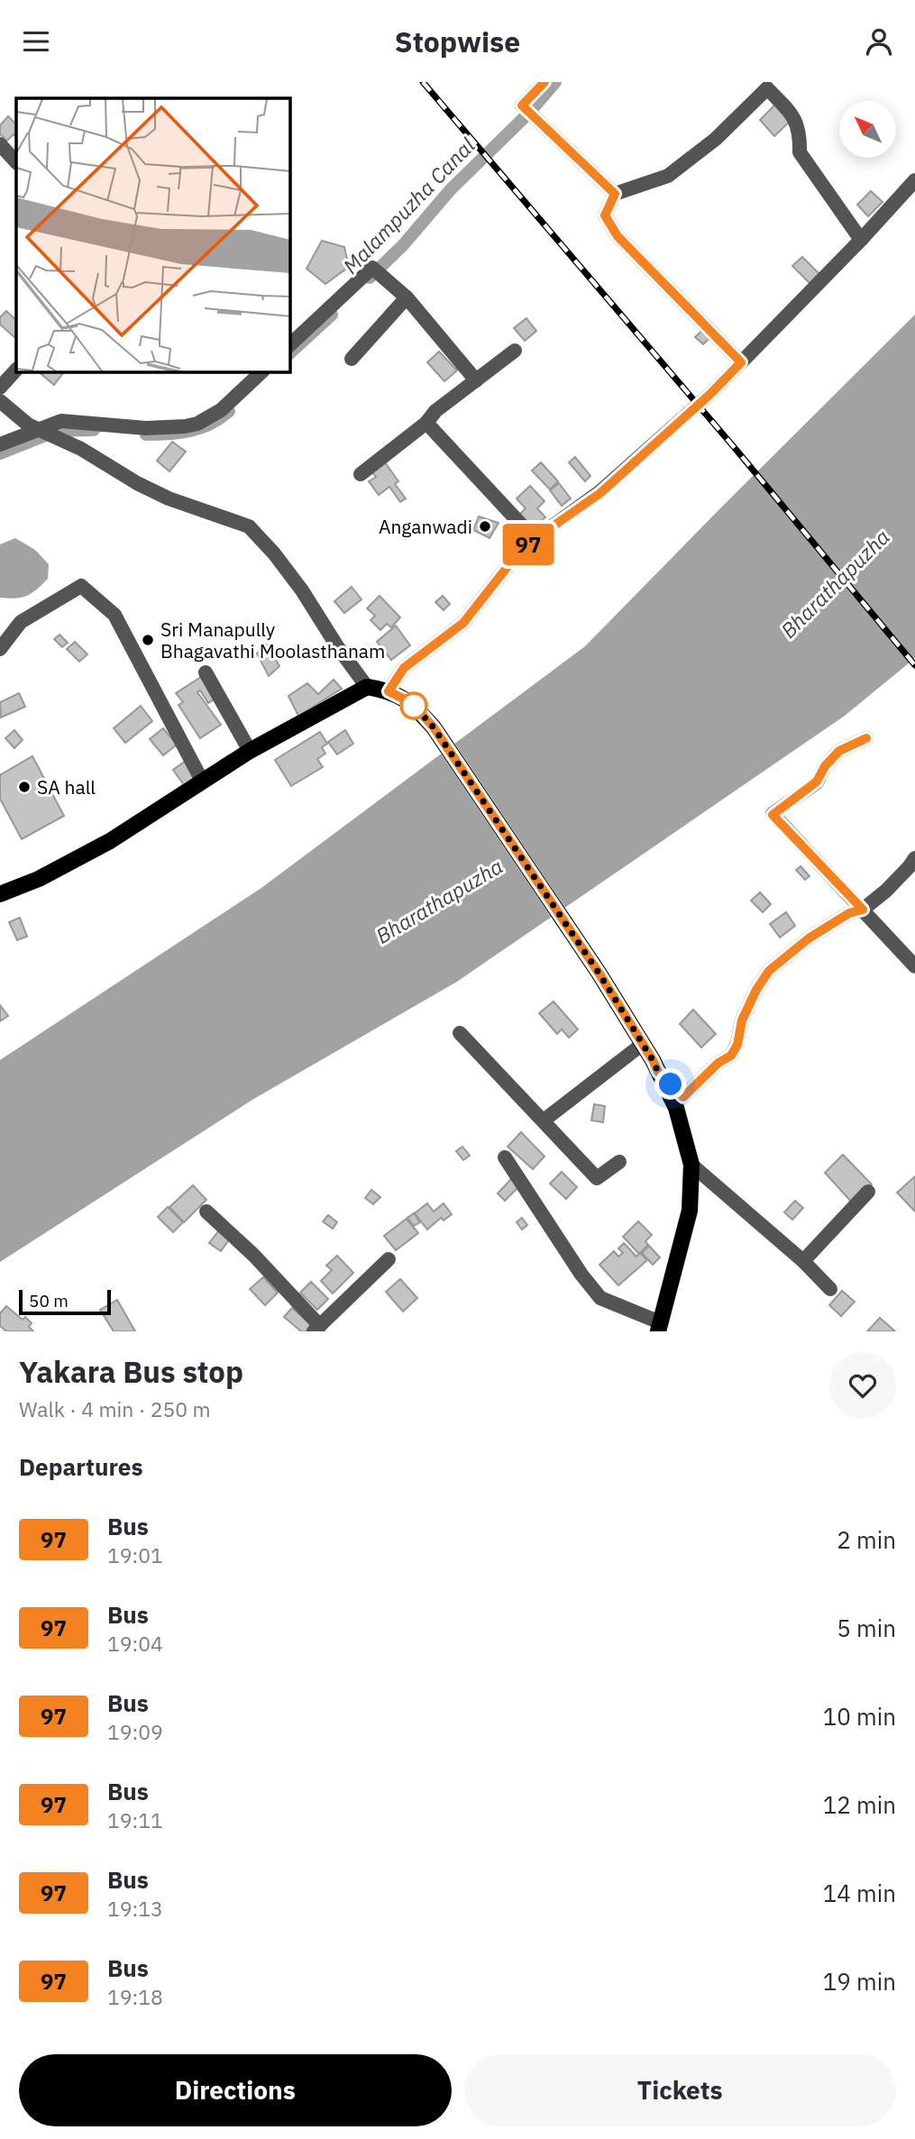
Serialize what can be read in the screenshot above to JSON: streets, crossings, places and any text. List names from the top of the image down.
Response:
{
  "water": ["Malampuzha Canal", "Bharathapuzha"],
  "places": ["Anganwadi", "Sri Manapully Bhagavathi Moolasthanam", "SA hall"],
  "lines": ["bus line 97"],
  "scale_bar": "50 m",
  "north": "top left",
  "page": {
    "header": "Stopwise",
    "on_map": "97",
    "scale": "50 m",
    "heading": [
      ["Yakara Bus stop", "Walk · 4 min · 250 m"],
      "Departures"
    ],
    "list": [
      {
        "mark": "97",
        "name": "Bus",
        "note": "19:01",
        "value": "2 min"
      },
      {
        "mark": "97",
        "name": "Bus",
        "note": "19:04",
        "value": "5 min"
      },
      {
        "mark": "97",
        "name": "Bus",
        "note": "19:09",
        "value": "10 min"
      },
      {
        "mark": "97",
        "name": "Bus",
        "note": "19:11",
        "value": "12 min"
      },
      {
        "mark": "97",
        "name": "Bus",
        "note": "19:13",
        "value": "14 min"
      },
      {
        "mark": "97",
        "name": "Bus",
        "note": "19:18",
        "value": "19 min"
      }
    ],
    "buttons": ["Directions", "Tickets"]
  }
}
